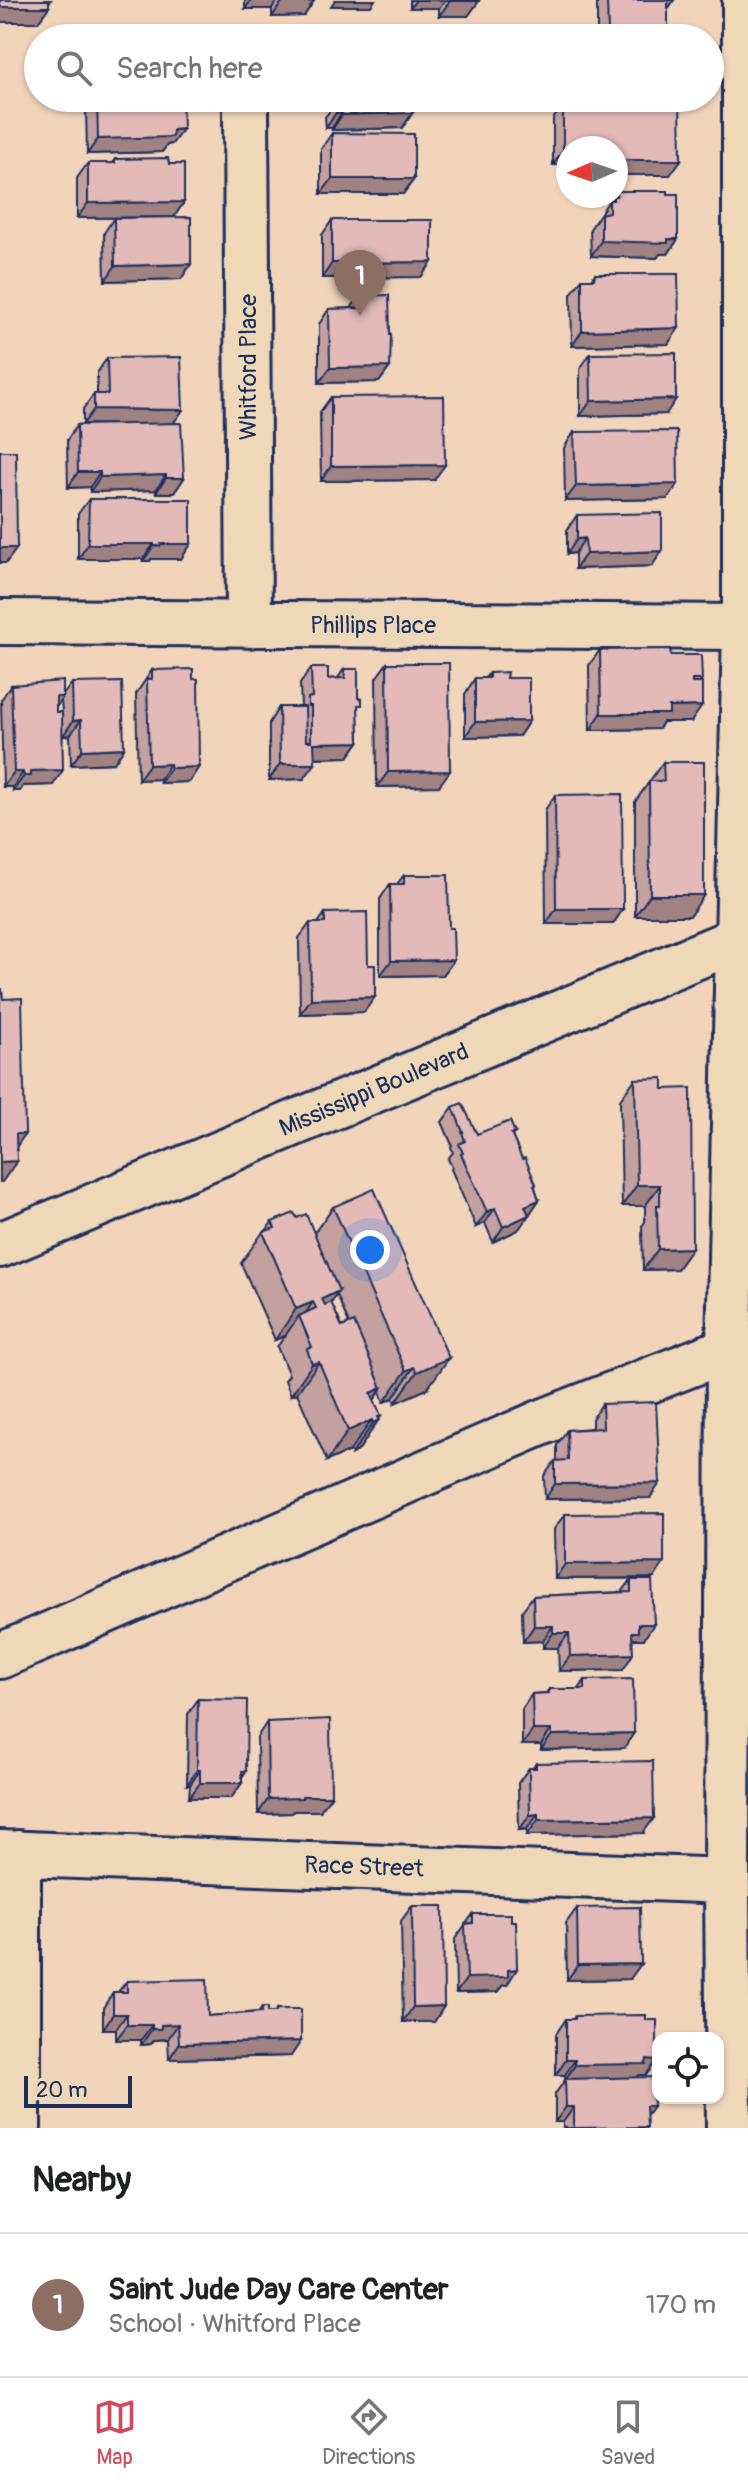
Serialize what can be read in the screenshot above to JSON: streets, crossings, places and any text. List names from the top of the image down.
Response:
{
  "streets": {
    "street": [
      "Whitford Place",
      "Phillips Place",
      "Mississippi Boulevard",
      "Race Street"
    ]
  },
  "crossings": [
    ["Whitford Place", "Phillips Place"]
  ],
  "scale_bar": "20 m",
  "north": "left",
  "page": {
    "search": "Search here",
    "pins": "1",
    "scale": "20 m",
    "heading": "Nearby",
    "list": [
      {
        "mark": "1",
        "name": "Saint Jude Day Care Center",
        "note": "School · Whitford Place",
        "value": "170 m"
      }
    ],
    "nav": ["Map", "Directions", "Saved"]
  }
}
